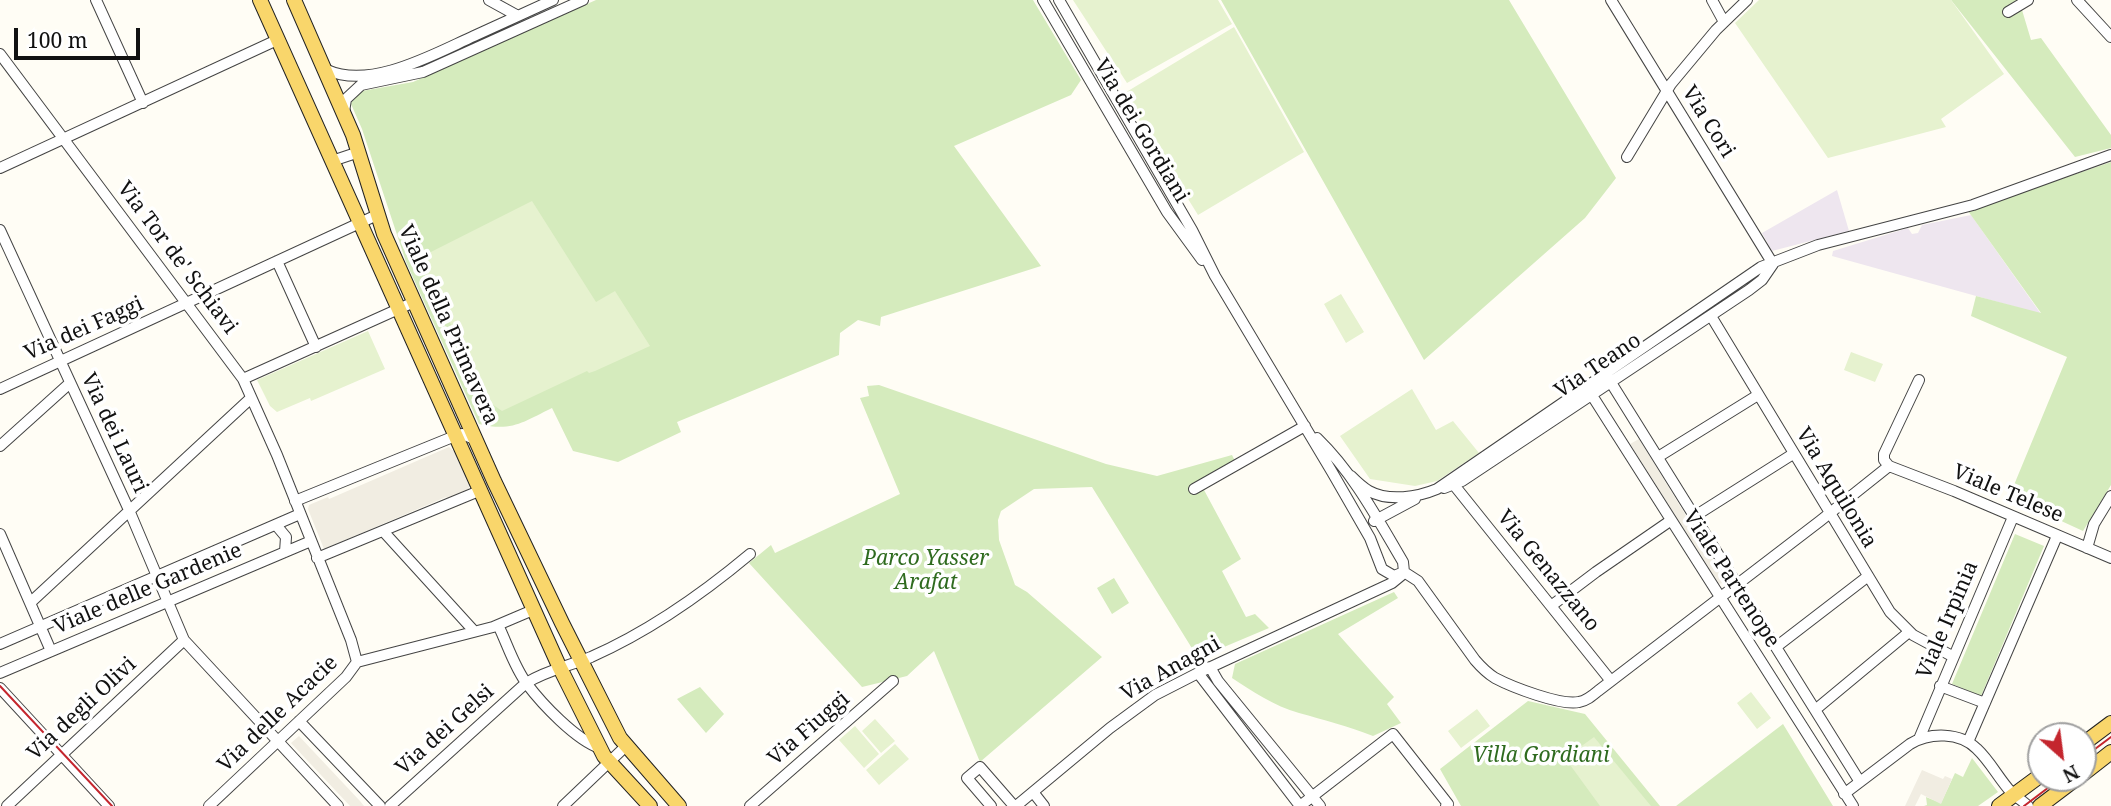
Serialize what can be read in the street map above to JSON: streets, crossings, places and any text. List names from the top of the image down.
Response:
{
  "streets": {
    "main road": ["Viale della Primavera"],
    "street": [
      "Via Cori",
      "Via dei Gordiani",
      "Via Tor de' Schiavi",
      "Via dei Faggi",
      "Via Teano",
      "Via dei Lauri",
      "Via Aquilonia",
      "Viale Telese",
      "Via Genazzano",
      "Viale Partenope",
      "Viale delle Gardenie",
      "Viale Irpinia",
      "Via Anagni",
      "Via degli Olivi",
      "Via delle Acacie",
      "Via Fiuggi",
      "Via dei Gelsi"
    ]
  },
  "crossings": [
    ["Via Cori", "Via Teano"],
    ["Via dei Gordiani", "Via Teano"],
    ["Via dei Gordiani", "Via Aquilonia"],
    ["Via dei Gordiani", "Viale Telese"],
    ["Via dei Gordiani", "Via Genazzano"],
    ["Via dei Gordiani", "Viale Partenope"],
    ["Via dei Gordiani", "Via Anagni"],
    ["Via Tor de' Schiavi", "Via dei Faggi"],
    ["Via Tor de' Schiavi", "Viale delle Gardenie"],
    ["Via Tor de' Schiavi", "Via delle Acacie"],
    ["Viale della Primavera", "Via dei Faggi"],
    ["Viale della Primavera", "Via delle Acacie"],
    ["Viale della Primavera", "Via dei Gelsi"],
    ["Via dei Faggi", "Via dei Lauri"],
    ["Via Teano", "Via Aquilonia"],
    ["Via Teano", "Via Genazzano"],
    ["Via Teano", "Viale Partenope"],
    ["Via dei Lauri", "Viale delle Gardenie"],
    ["Via dei Lauri", "Via degli Olivi"],
    ["Via Aquilonia", "Viale Irpinia"],
    ["Viale Telese", "Viale Irpinia"]
  ],
  "parks": ["Parco Yasser Arafat", "Villa Gordiani"],
  "scale_bar": "100 m",
  "north": "bottom right"
}
